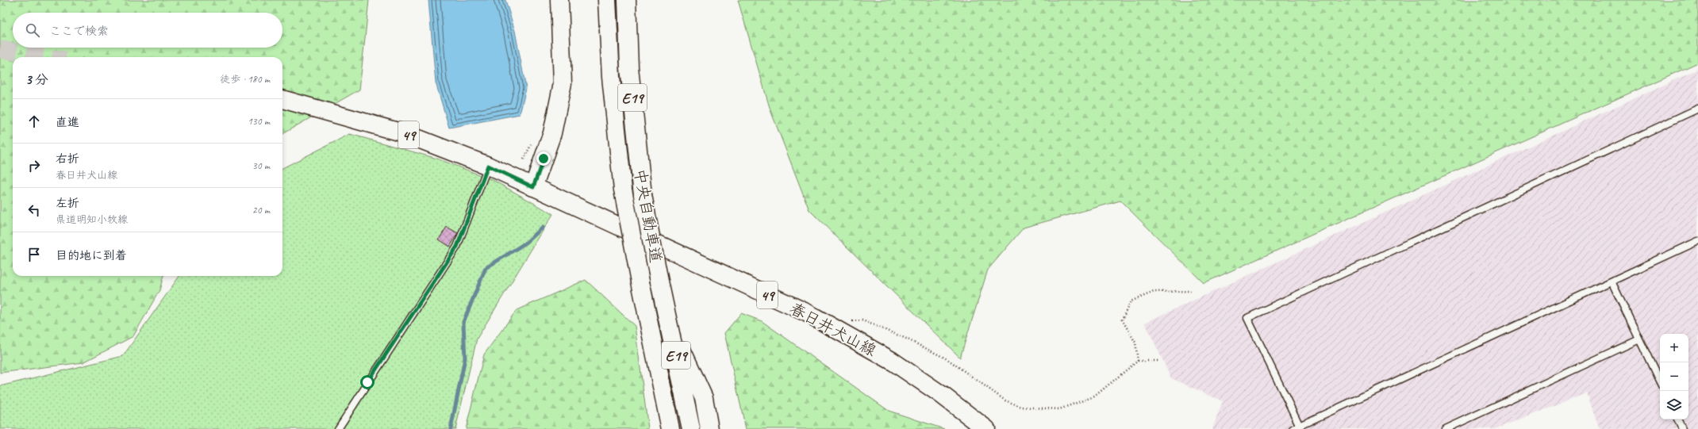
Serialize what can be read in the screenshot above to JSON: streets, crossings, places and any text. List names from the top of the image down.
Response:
{
  "streets": {
    "main road": [
      "E19",
      "49",
      "中央自動車道",
      "春日井犬山線"
    ]
  },
  "page": {
    "search": "ここで検索",
    "heading": ["3 分", "徒歩 · 180 m"],
    "list": [
      ["直進", "130 m"],
      ["右折", "春日井犬山線", "30 m"],
      ["左折", "県道明知小牧線", "20 m"],
      "目的地に到着"
    ],
    "map_buttons": ["+", "−"]
  }
}
